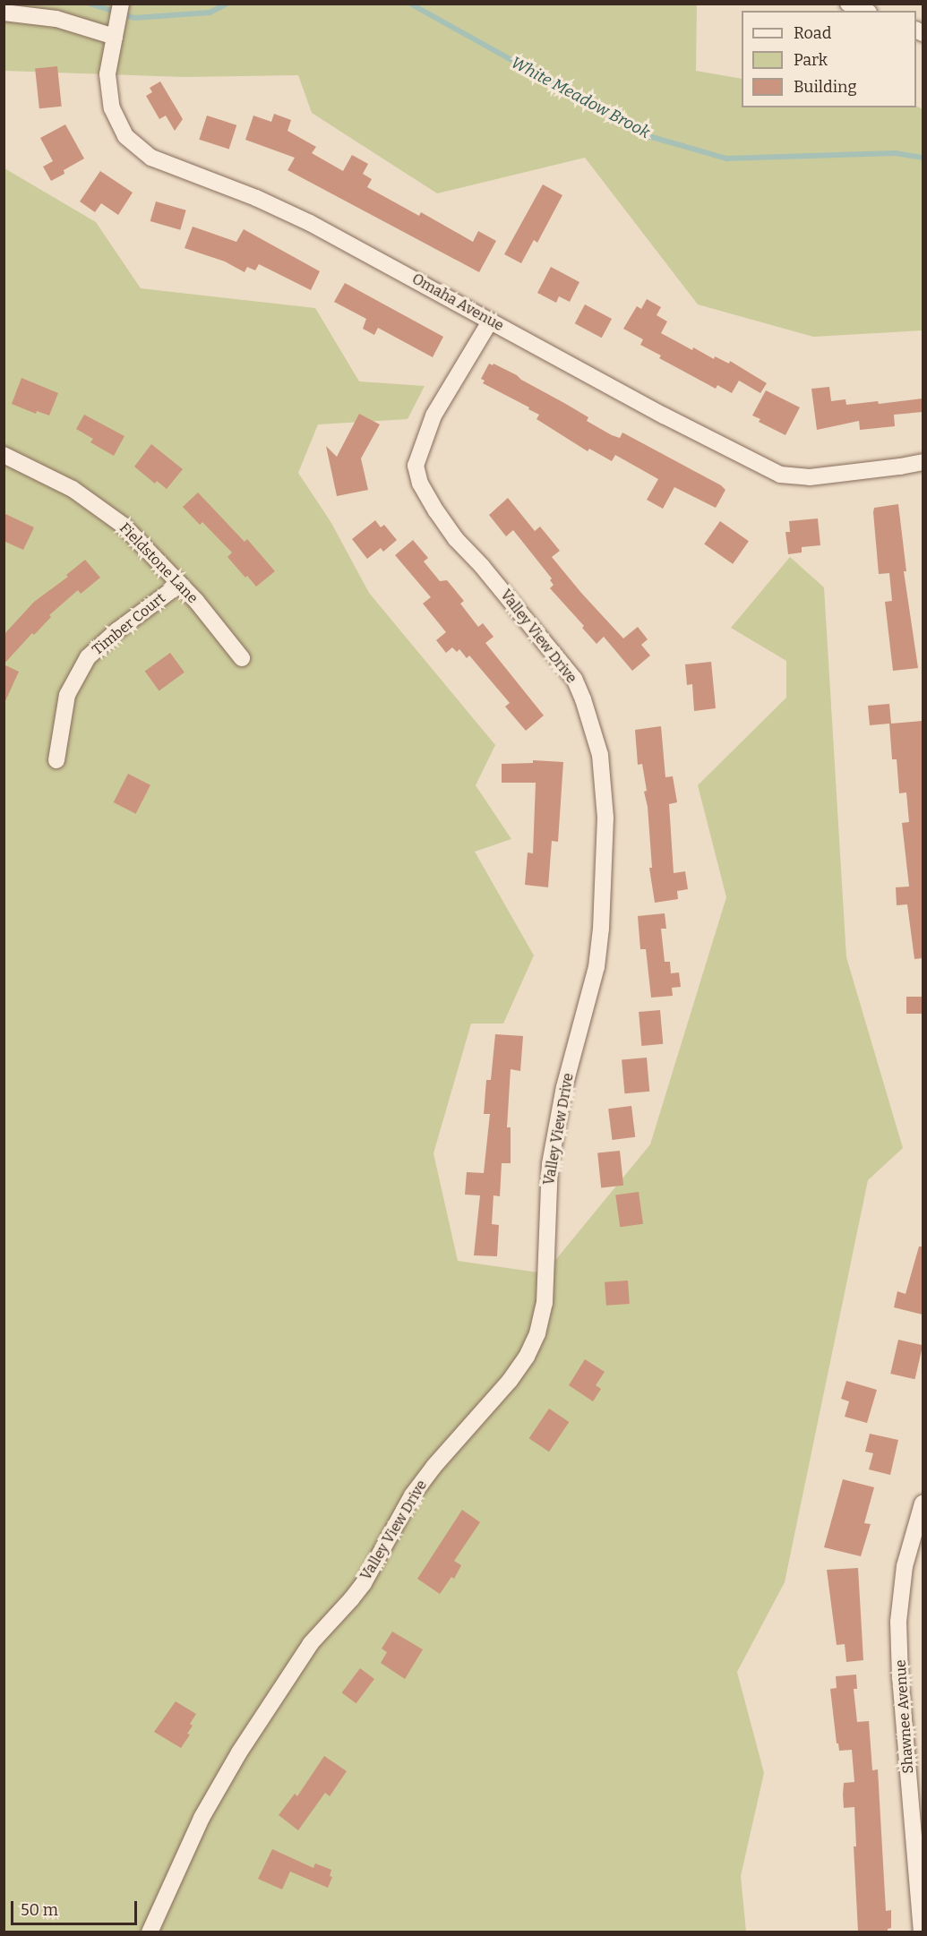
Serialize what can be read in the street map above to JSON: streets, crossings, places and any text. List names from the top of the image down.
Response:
{
  "streets": {
    "street": [
      "Omaha Avenue",
      "Fieldstone Lane",
      "Timber Court",
      "Valley View Drive",
      "Shawnee Avenue"
    ]
  },
  "crossings": [
    ["Omaha Avenue", "Valley View Drive"],
    ["Fieldstone Lane", "Timber Court"]
  ],
  "water": ["White Meadow Brook"],
  "legend": ["Road", "Park", "Building"],
  "scale_bar": "50 m"
}
